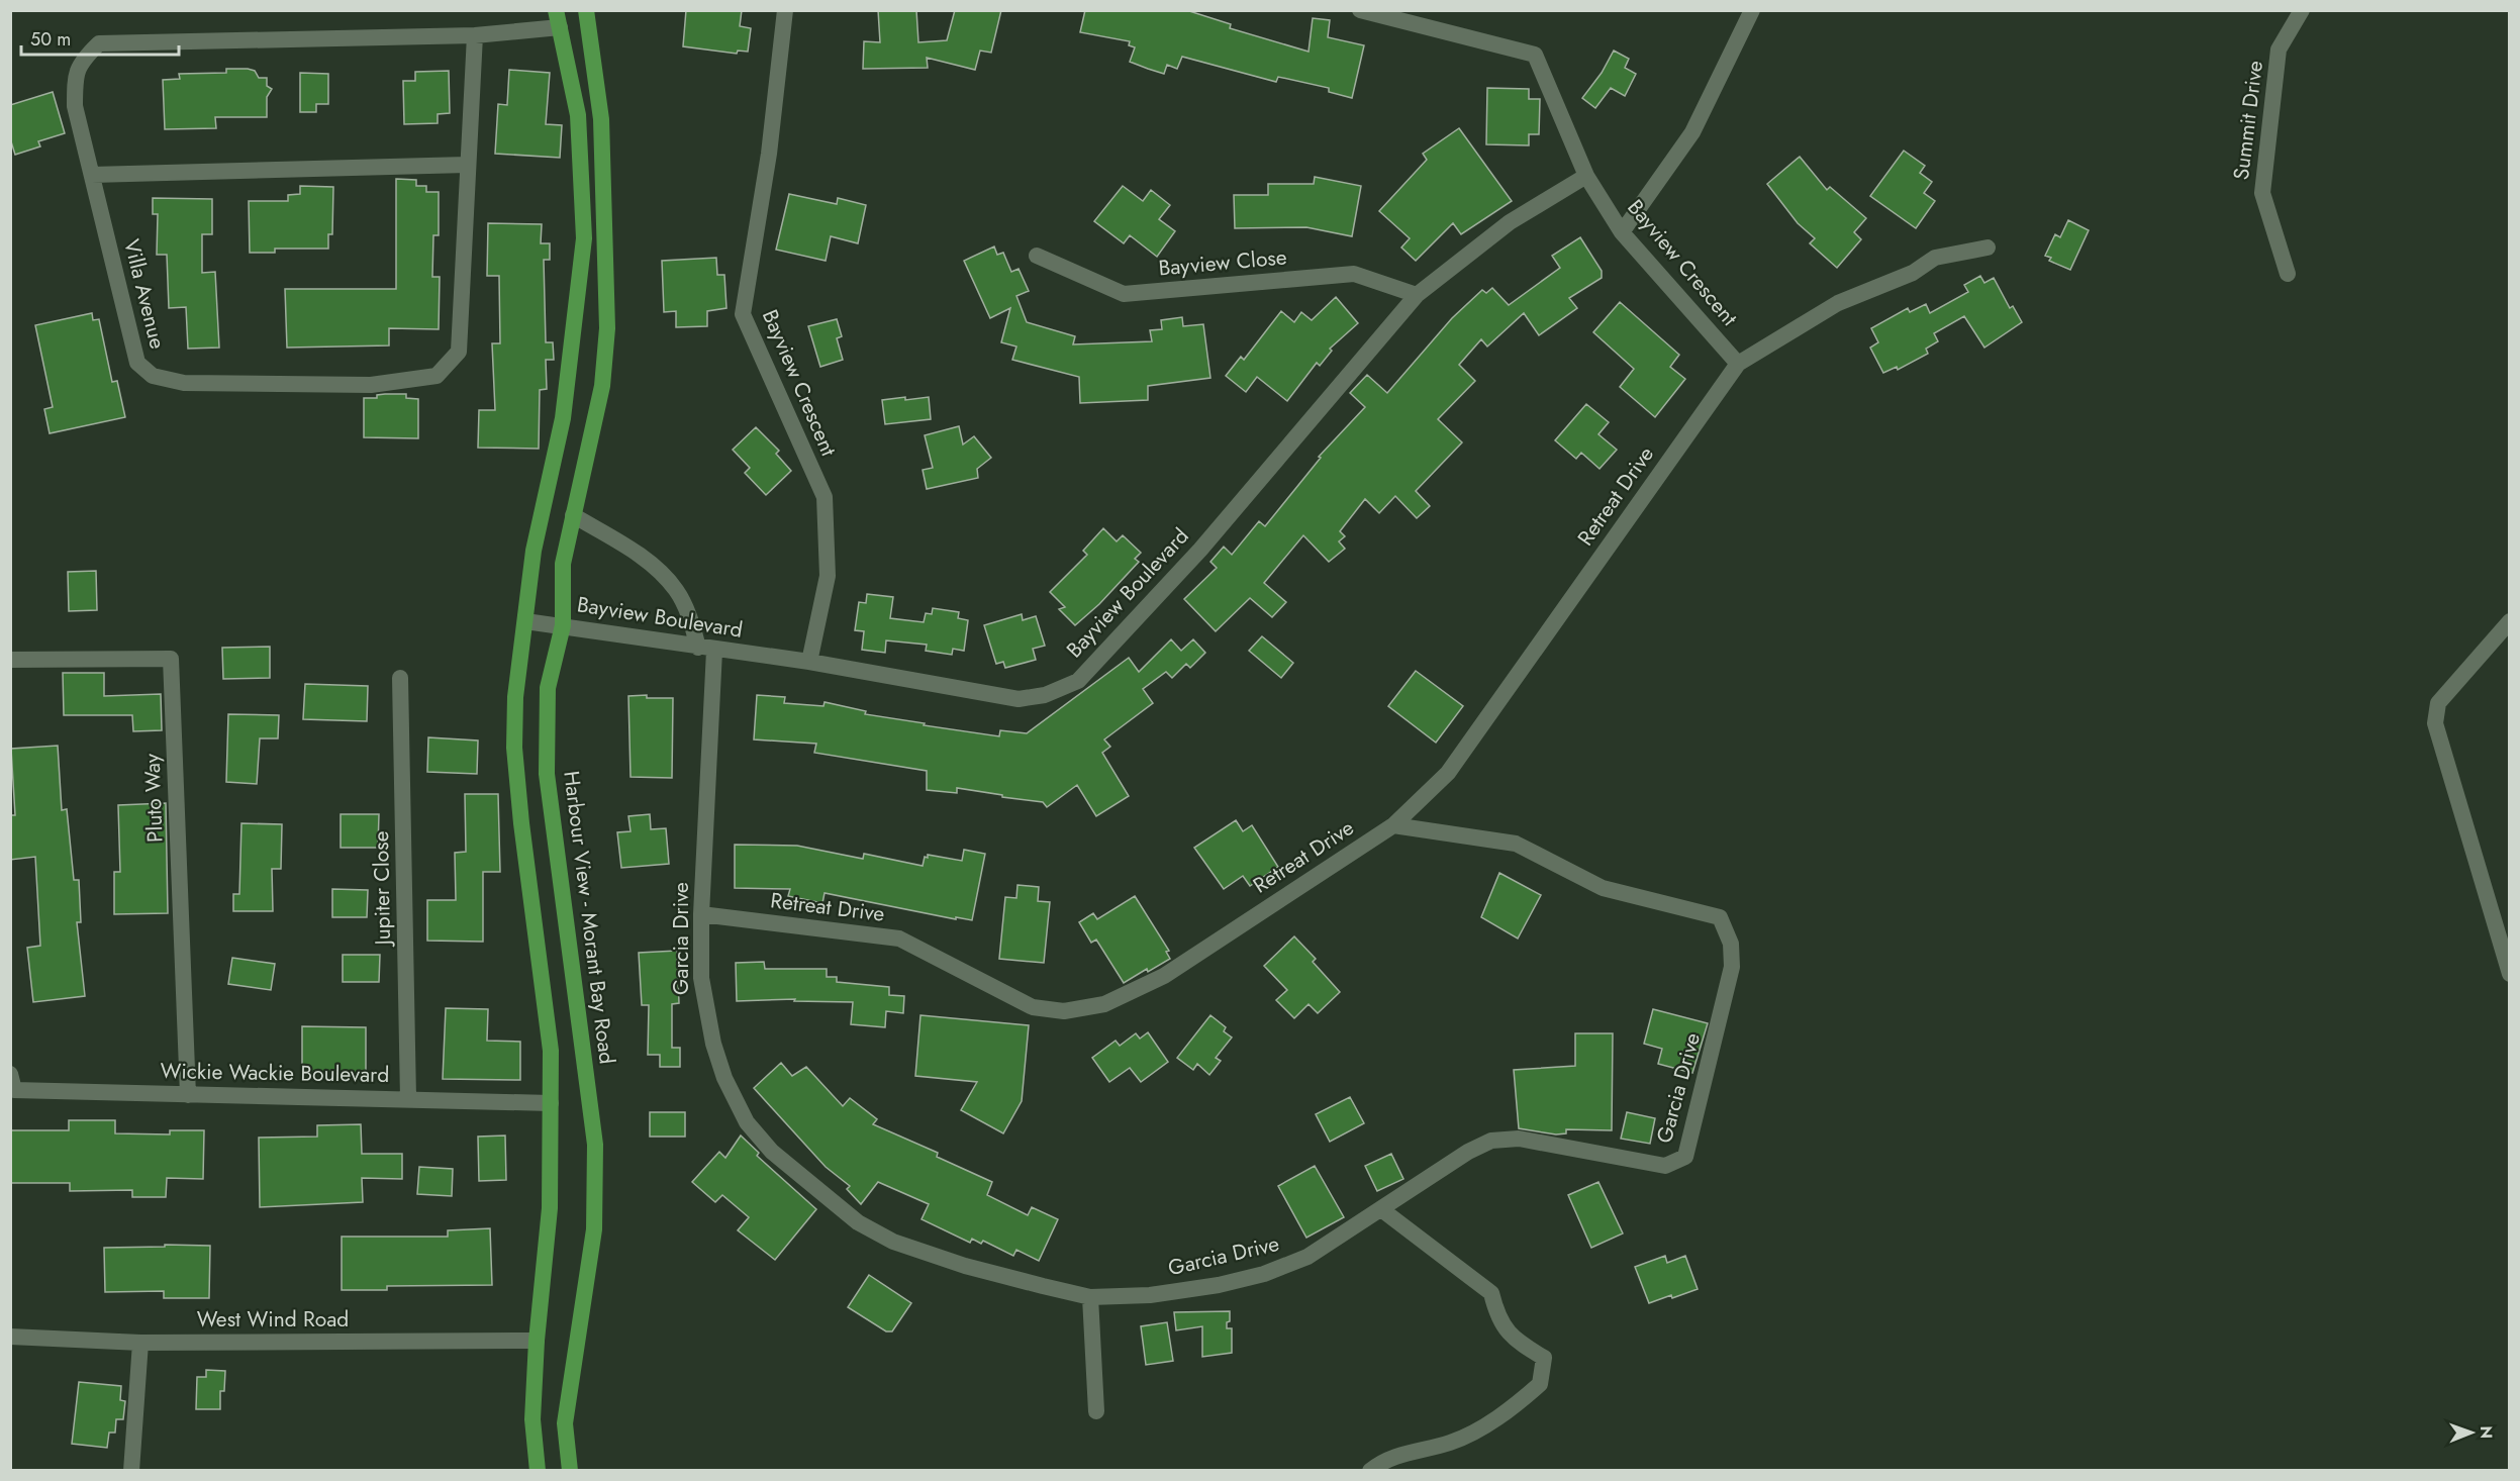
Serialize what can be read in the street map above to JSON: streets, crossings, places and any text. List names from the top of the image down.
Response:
{
  "streets": {
    "highway": ["Harbour View - Morant Bay Road"],
    "street": [
      "Summit Drive",
      "Bayview Close",
      "Bayview Crescent",
      "Villa Avenue",
      "Retreat Drive",
      "Bayview Boulevard",
      "Pluto Way",
      "Jupiter Close",
      "Garcia Drive",
      "Wickie Wackie Boulevard",
      "West Wind Road"
    ]
  },
  "crossings": [
    ["Bayview Close", "Bayview Boulevard"],
    ["Bayview Crescent", "Retreat Drive"],
    ["Bayview Crescent", "Bayview Boulevard"],
    ["Retreat Drive", "Garcia Drive"],
    ["Bayview Boulevard", "Harbour View - Morant Bay Road"],
    ["Bayview Boulevard", "Garcia Drive"],
    ["Pluto Way", "Wickie Wackie Boulevard"],
    ["Jupiter Close", "Wickie Wackie Boulevard"],
    ["Harbour View - Morant Bay Road", "Garcia Drive"]
  ],
  "scale_bar": "50 m",
  "north": "right"
}
